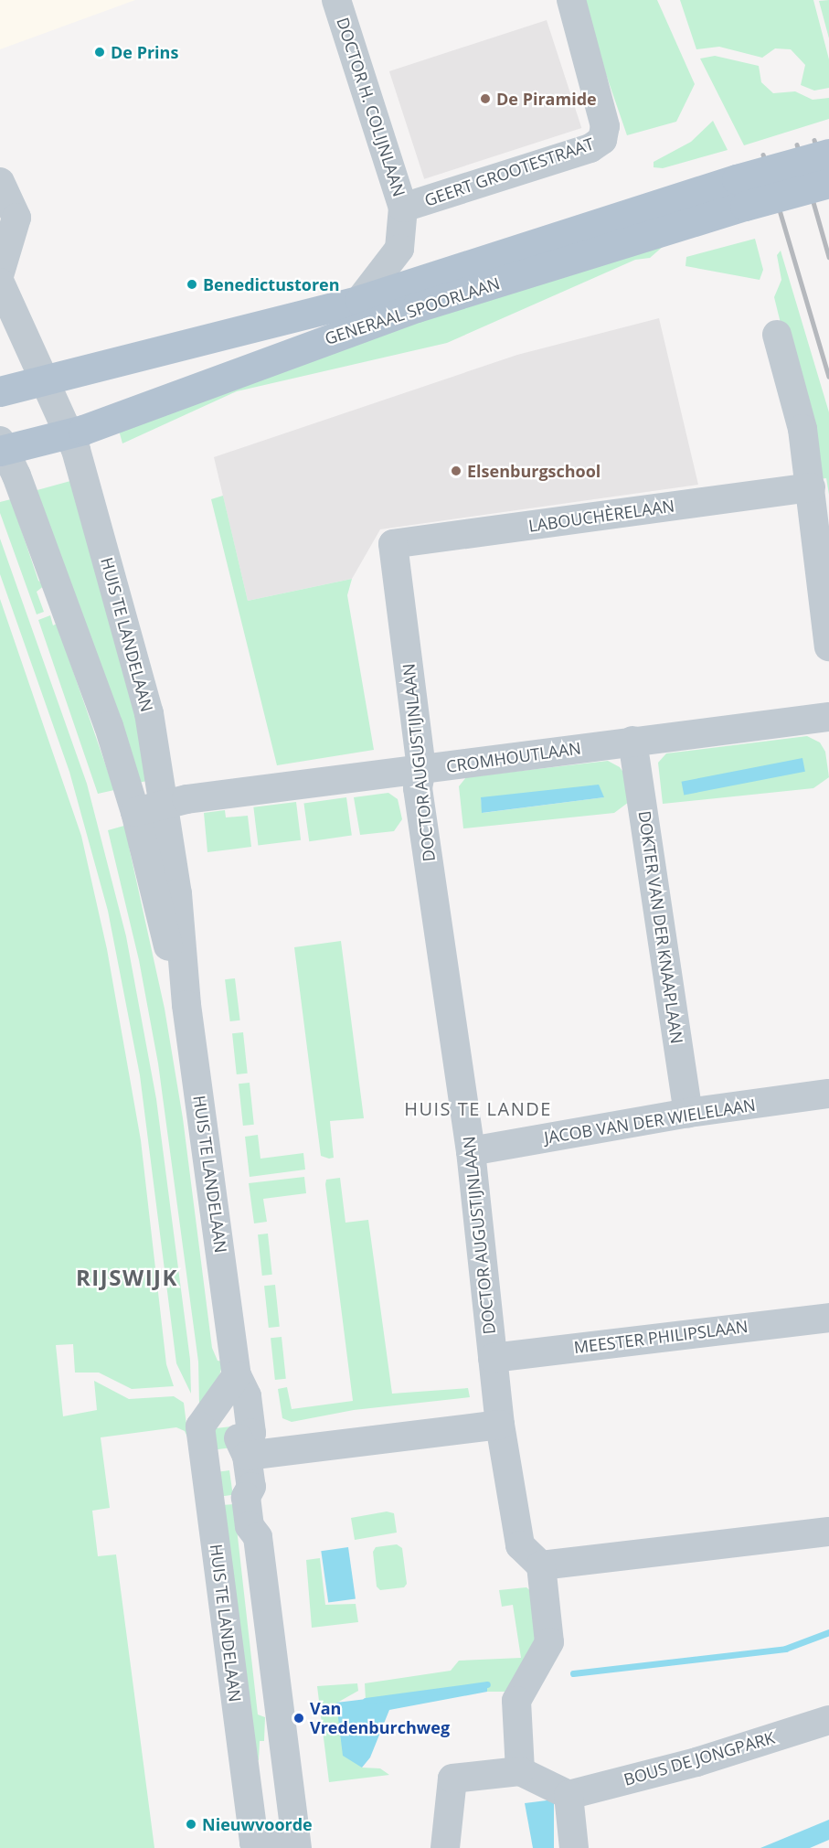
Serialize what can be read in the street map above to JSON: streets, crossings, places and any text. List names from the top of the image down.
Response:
{
  "streets": {
    "main road": ["GENERAAL SPOORLAAN"],
    "street": [
      "DOCTOR H. COLIJNLAAN",
      "GEERT GROOTESTRAAT",
      "LABOUCHÈRELAAN",
      "HUIS TE LANDELAAN",
      "CROMHOUTLAAN",
      "DOCTOR AUGUSTIJNLAAN",
      "DOKTER VAN DER KNAAPLAAN",
      "JACOB VAN DER WIELELAAN",
      "MEESTER PHILIPSLAAN",
      "BOUS DE JONGPARK"
    ]
  },
  "crossings": [
    ["DOCTOR H. COLIJNLAAN", "GEERT GROOTESTRAAT"],
    ["DOCTOR H. COLIJNLAAN", "GENERAAL SPOORLAAN"],
    ["GENERAAL SPOORLAAN", "HUIS TE LANDELAAN"],
    ["LABOUCHÈRELAAN", "DOCTOR AUGUSTIJNLAAN"],
    ["HUIS TE LANDELAAN", "CROMHOUTLAAN"],
    ["CROMHOUTLAAN", "DOCTOR AUGUSTIJNLAAN"],
    ["CROMHOUTLAAN", "DOKTER VAN DER KNAAPLAAN"],
    ["DOCTOR AUGUSTIJNLAAN", "JACOB VAN DER WIELELAAN"],
    ["DOCTOR AUGUSTIJNLAAN", "MEESTER PHILIPSLAAN"],
    ["DOKTER VAN DER KNAAPLAAN", "JACOB VAN DER WIELELAAN"]
  ],
  "districts": ["HUIS TE LANDE", "RIJSWIJK"],
  "places": [
    "De Prins",
    "De Piramide",
    "Benedictustoren",
    "Elsenburgschool",
    "Van Vredenburchweg",
    "Nieuwvoorde"
  ]
}
